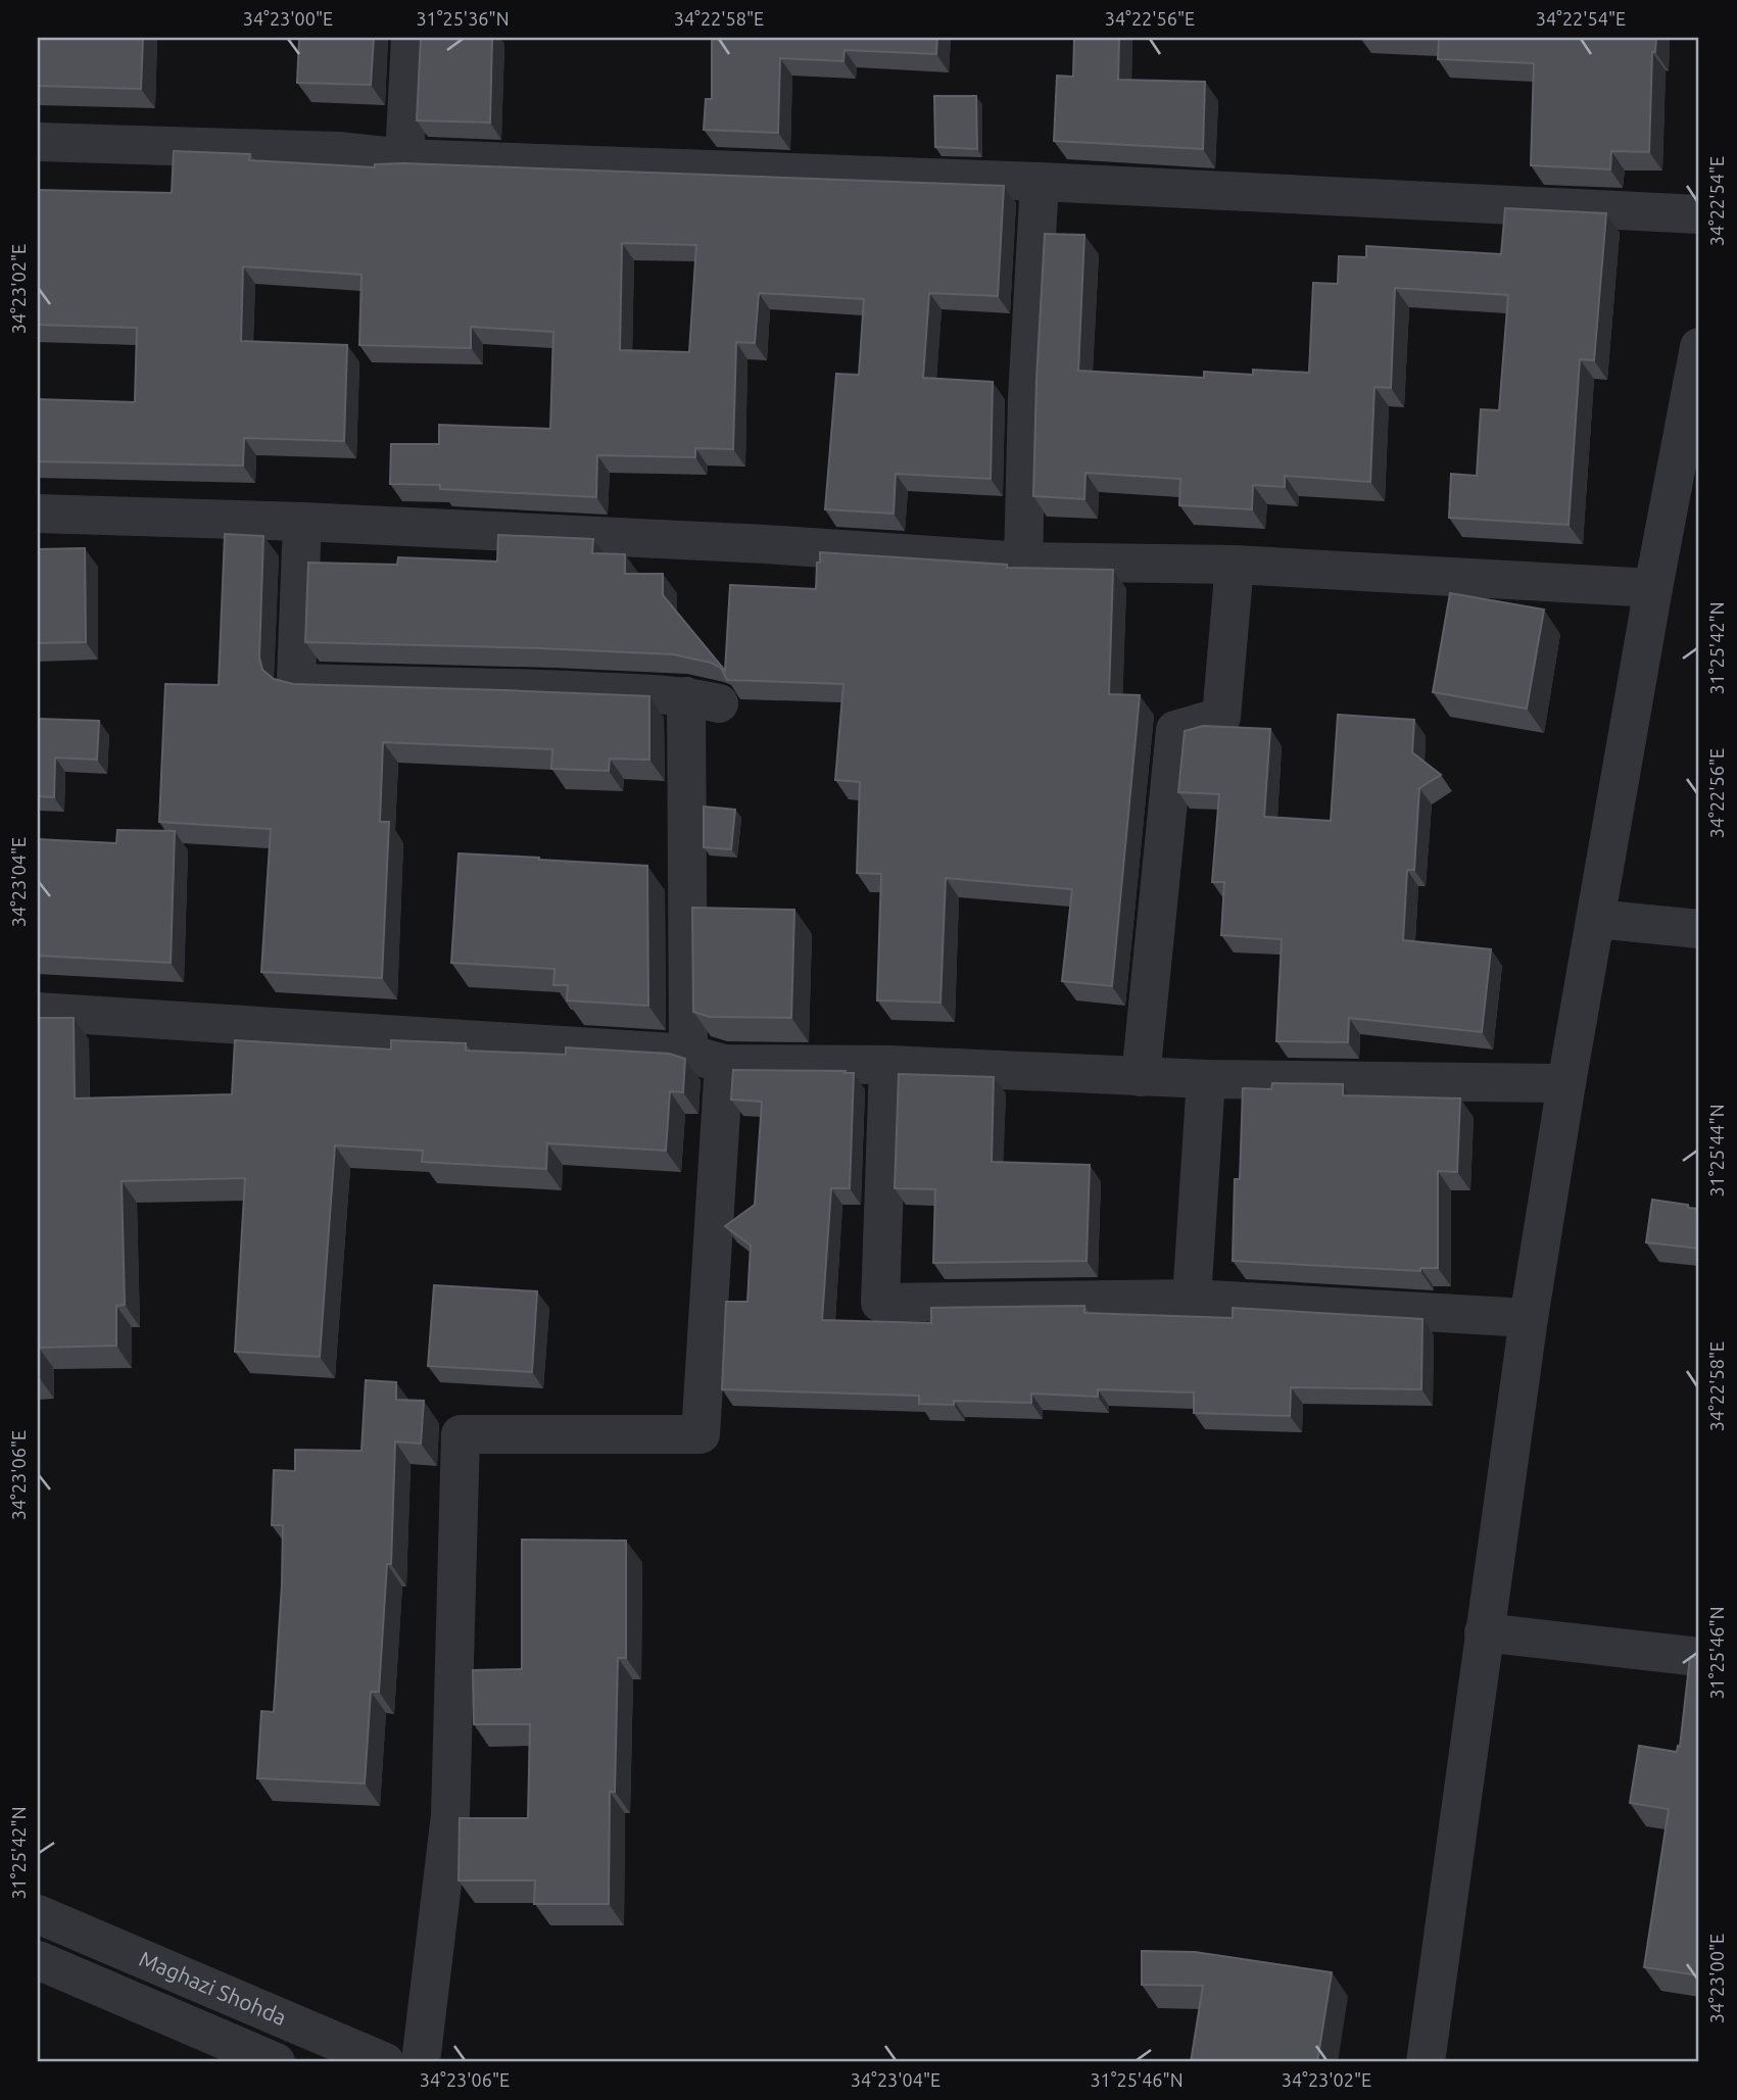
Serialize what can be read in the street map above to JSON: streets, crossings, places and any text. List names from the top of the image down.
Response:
{
  "streets": {
    "street": ["Maghazi Shohda"]
  },
  "coordinates": [
    "34°23'00\"E",
    "31°25'36\"N",
    "34°22'58\"E",
    "34°22'56\"E",
    "34°22'54\"E",
    "34°23'02\"E",
    "31°25'42\"N",
    "34°23'04\"E",
    "31°25'44\"N",
    "34°23'06\"E",
    "31°25'46\"N"
  ]
}
